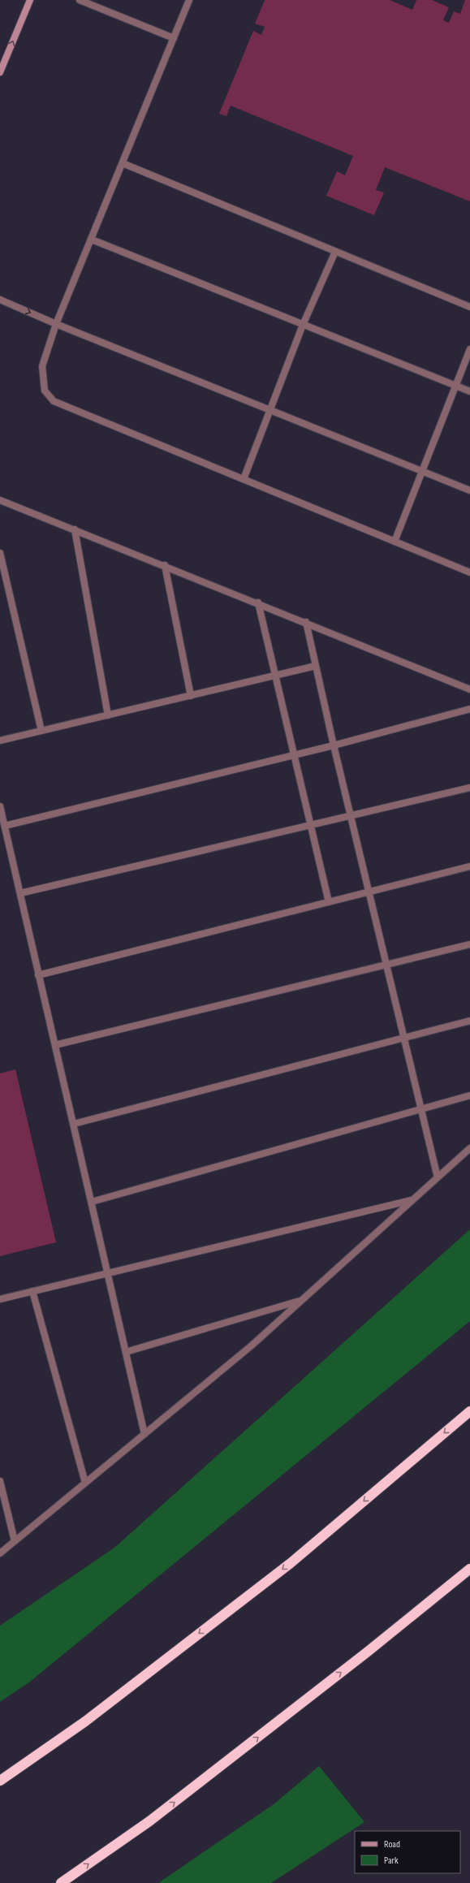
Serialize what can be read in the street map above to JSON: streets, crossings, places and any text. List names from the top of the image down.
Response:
{
  "legend": ["Road", "Park"]
}
